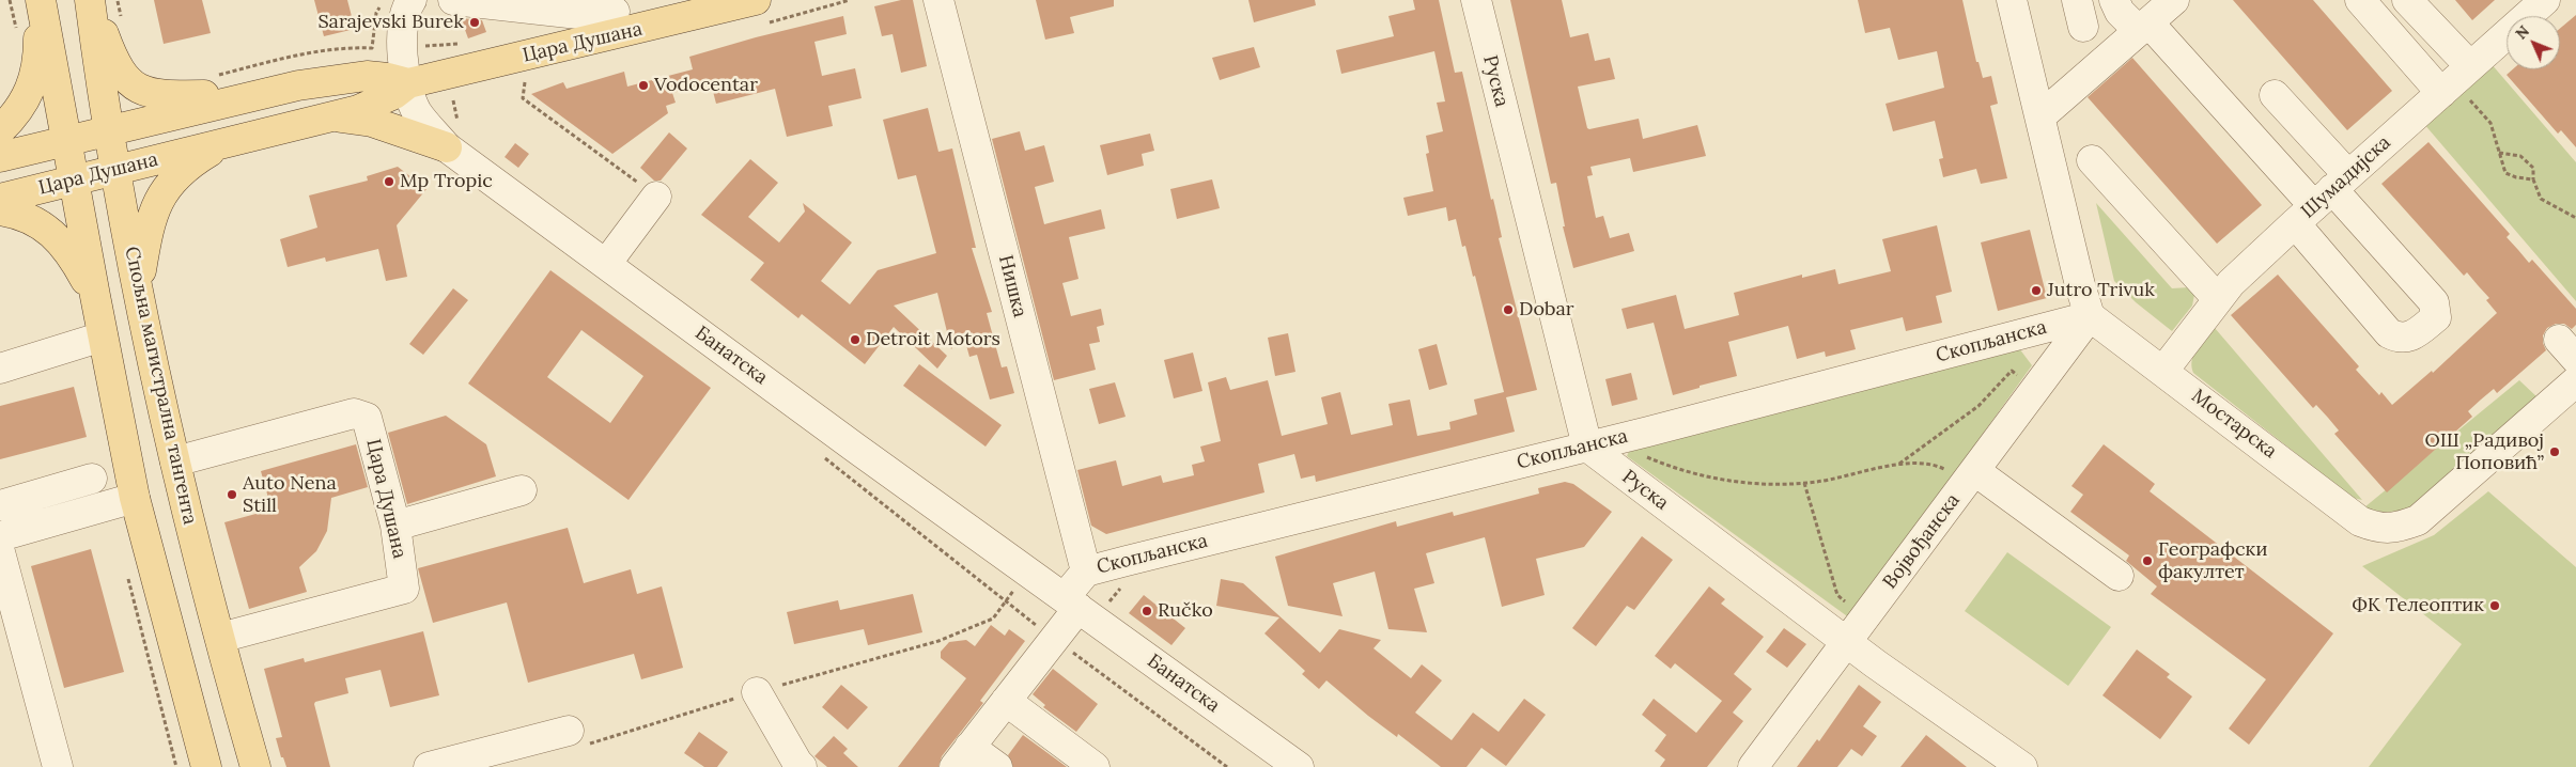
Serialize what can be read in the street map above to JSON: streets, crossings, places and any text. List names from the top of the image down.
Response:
{
  "streets": {
    "main road": ["Цара Душана", "Спољна магистрална тангента"],
    "street": [
      "Руска",
      "Шумадијска",
      "Нишка",
      "Скопљанска",
      "Банатска",
      "Мостарска",
      "Војвођанска"
    ]
  },
  "crossings": [
    ["Цара Душана", "Банатска"],
    ["Цара Душана", "Спољна магистрална тангента"],
    ["Руска", "Скопљанска"],
    ["Руска", "Војвођанска"],
    ["Шумадијска", "Мостарска"],
    ["Нишка", "Скопљанска"],
    ["Скопљанска", "Банатска"],
    ["Скопљанска", "Мостарска"],
    ["Скопљанска", "Војвођанска"],
    ["Мостарска", "Војвођанска"]
  ],
  "places": [
    "Sarajevski Burek",
    "Vodocentar",
    "Mp Tropic",
    "Jutro Trivuk",
    "Dobar",
    "Detroit Motors",
    "ОШ „Радивој Поповић”",
    "Auto Nena Still",
    "Географски факултет",
    "ФК Телеоптик",
    "Ručko"
  ],
  "north": "top left"
}
